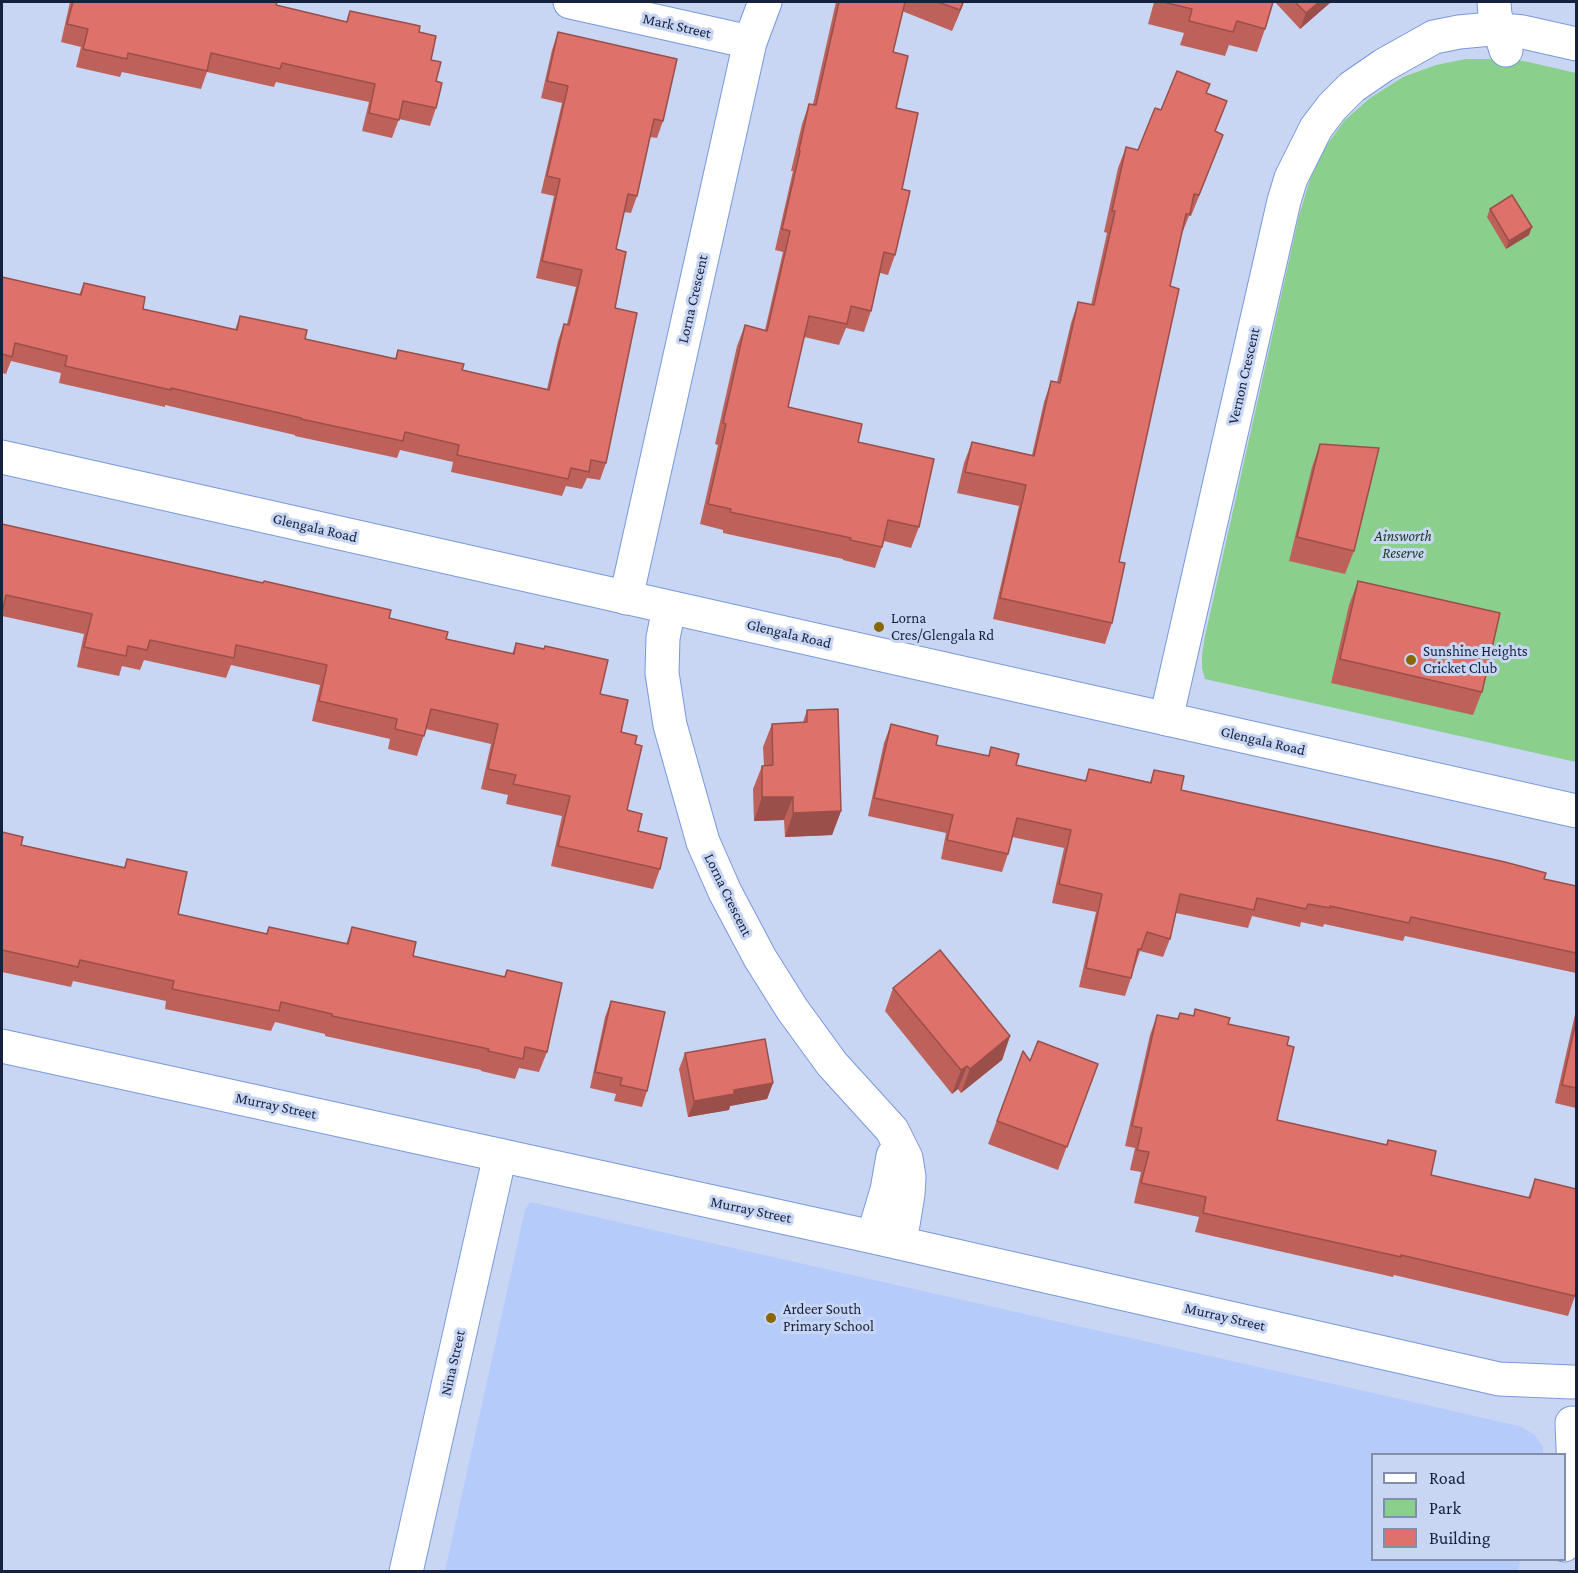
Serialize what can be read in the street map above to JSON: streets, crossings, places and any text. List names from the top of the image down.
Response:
{
  "streets": {
    "street": [
      "Mark Street",
      "Lorna Crescent",
      "Vernon Crescent",
      "Glengala Road",
      "Murray Street",
      "Nina Street"
    ]
  },
  "crossings": [
    ["Mark Street", "Lorna Crescent"],
    ["Lorna Crescent", "Glengala Road"],
    ["Lorna Crescent", "Murray Street"],
    ["Vernon Crescent", "Glengala Road"],
    ["Murray Street", "Nina Street"]
  ],
  "parks": ["Ainsworth Reserve"],
  "places": ["Lorna Cres/Glengala Rd", "Sunshine Heights Cricket Club", "Ardeer South Primary School"],
  "legend": ["Road", "Park", "Building"]
}
